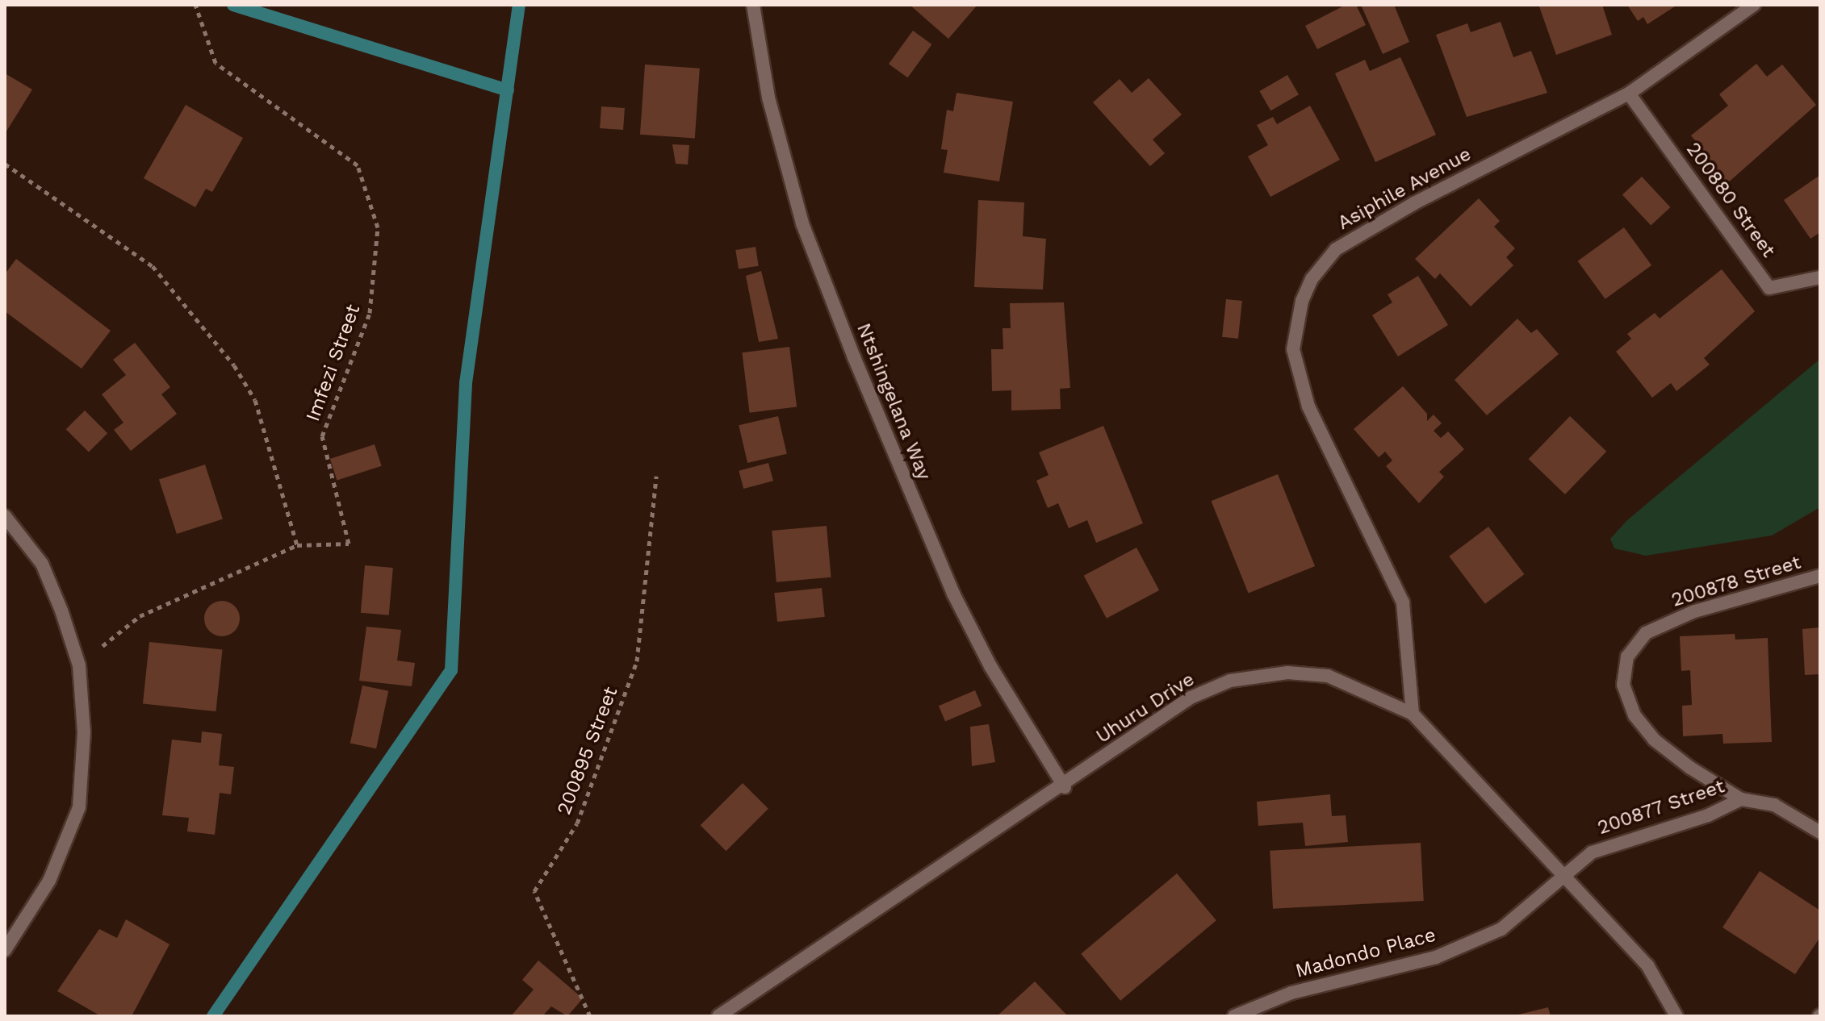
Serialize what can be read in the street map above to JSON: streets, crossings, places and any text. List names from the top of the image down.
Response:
{
  "streets": {
    "street": [
      "Asiphile Avenue",
      "200880 Street",
      "Ntshingelana Way",
      "200878 Street",
      "Uhuru Drive",
      "200877 Street",
      "Madondo Place"
    ],
    "path": ["Imfezi Street", "200895 Street"]
  },
  "crossings": [
    ["Asiphile Avenue", "200880 Street"],
    ["Asiphile Avenue", "Uhuru Drive"],
    ["Ntshingelana Way", "Uhuru Drive"],
    ["200878 Street", "200877 Street"],
    ["Uhuru Drive", "200877 Street"],
    ["Uhuru Drive", "Madondo Place"],
    ["200877 Street", "Madondo Place"]
  ]
}
